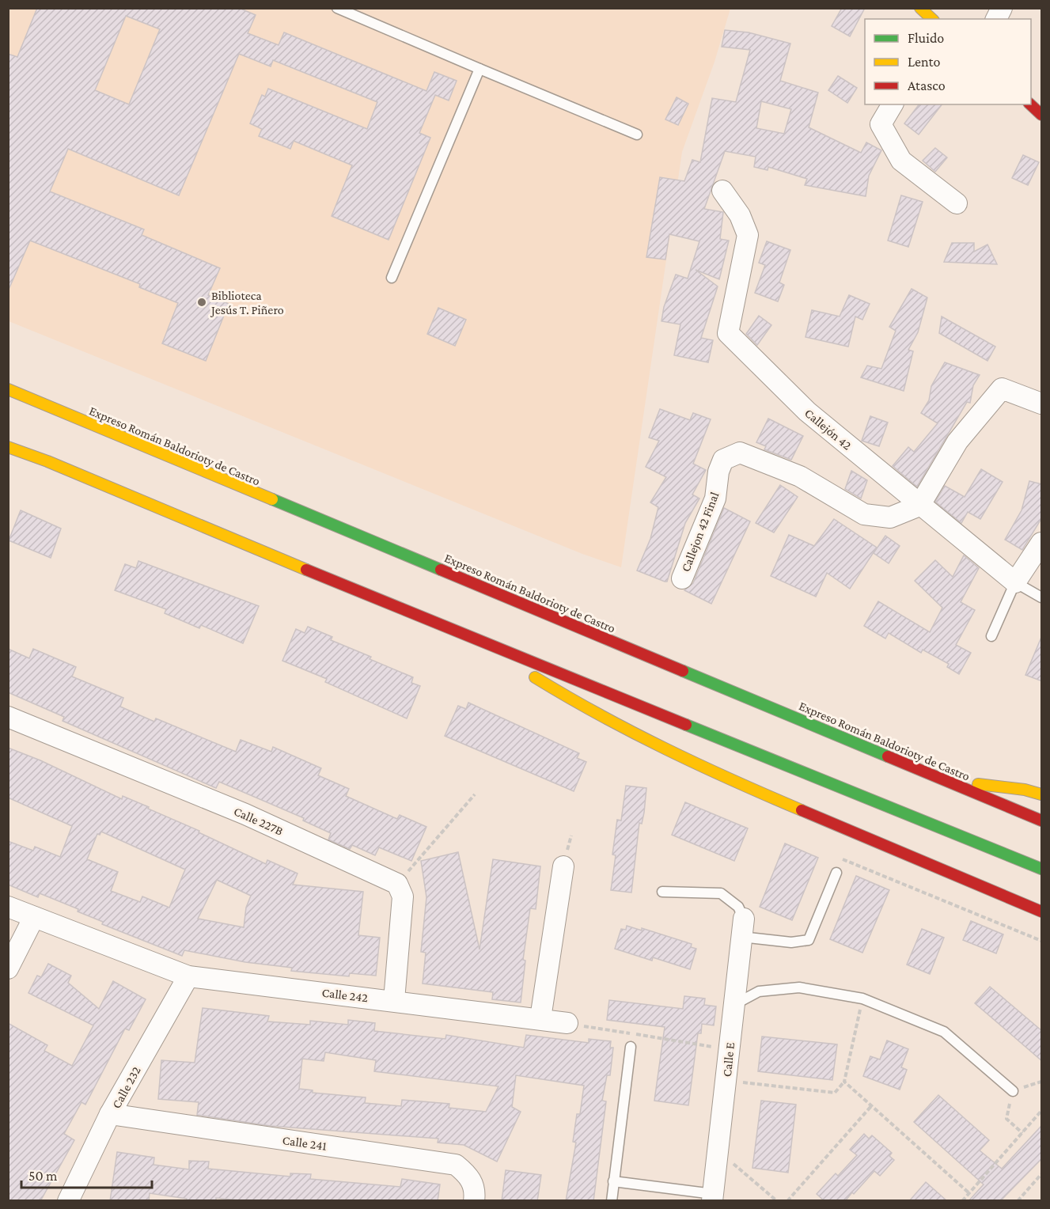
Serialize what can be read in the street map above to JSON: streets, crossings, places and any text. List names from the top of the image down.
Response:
{
  "streets": {
    "main road": ["Expreso Román Baldorioty de Castro"],
    "street": [
      "Callejón 42",
      "Callejon 42 Final",
      "Calle 227B",
      "Calle 242",
      "Calle E",
      "Calle 232",
      "Calle 241"
    ]
  },
  "crossings": [
    ["Callejón 42", "Callejon 42 Final"],
    ["Calle 242", "Calle 232"],
    ["Calle 232", "Calle 241"]
  ],
  "places": ["Biblioteca Jesús T. Piñero"],
  "legend": ["Fluido", "Lento", "Atasco"],
  "scale_bar": "50 m"
}
